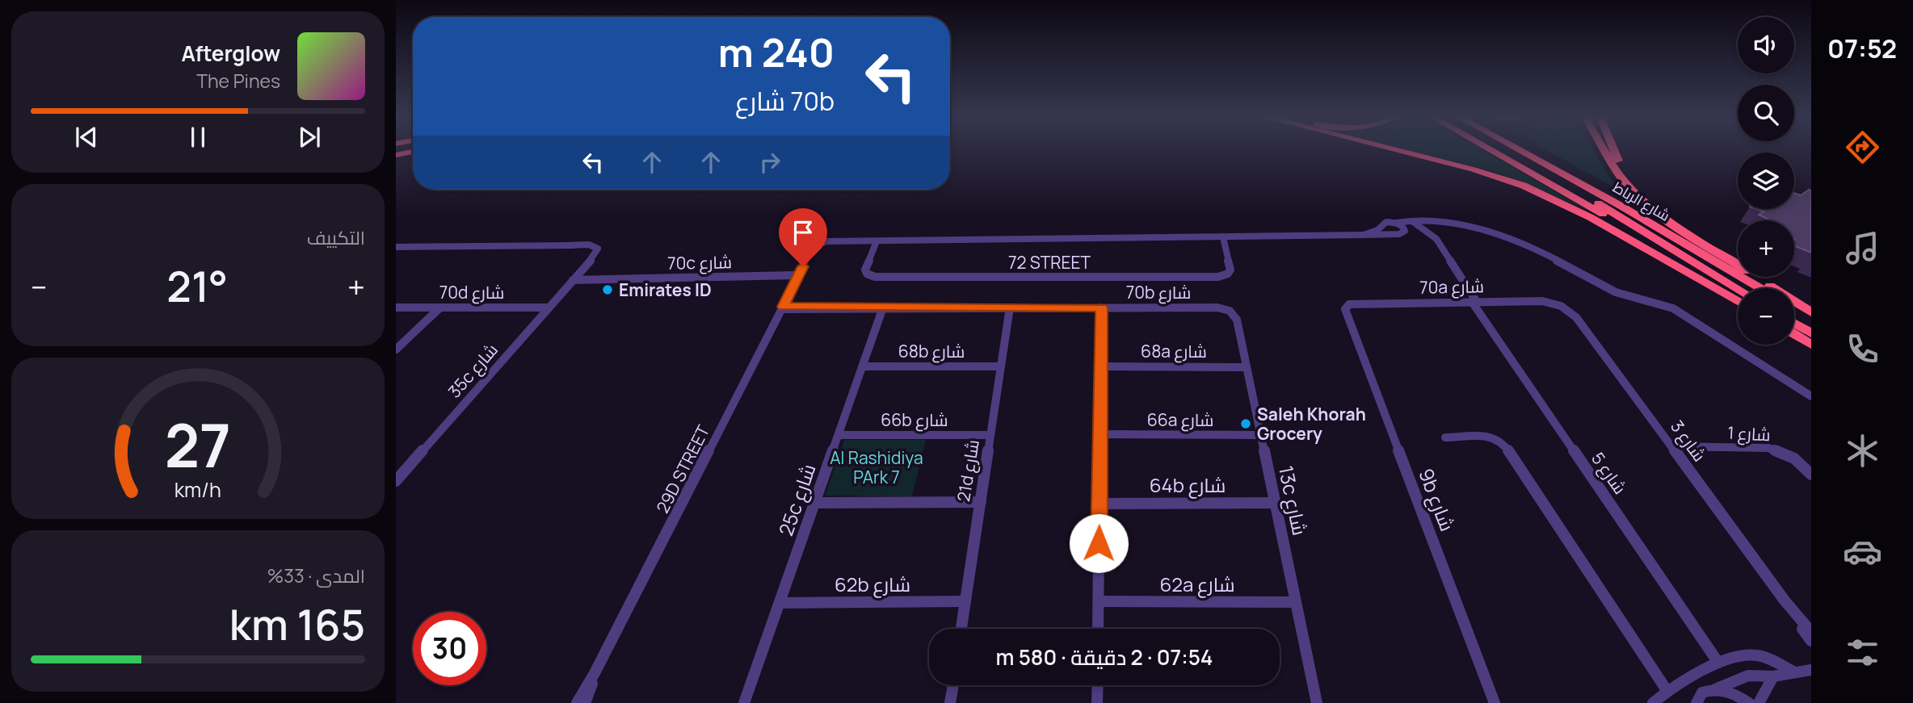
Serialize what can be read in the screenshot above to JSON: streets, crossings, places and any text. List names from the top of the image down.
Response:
{
  "streets": {
    "highway": ["شارع الرباط"],
    "street": [
      "70c شارع",
      "72 STREET",
      "70a شارع",
      "70d شارع",
      "70b شارع",
      "68b شارع",
      "68a شارع",
      "35c شارع",
      "66b شارع",
      "66a شارع",
      "شارع 1",
      "شارع 3",
      "29D STREET",
      "21d شارع",
      "شارع 5",
      "64b شارع",
      "25c شارع",
      "9b شارع",
      "13c شارع",
      "62b شارع",
      "62a شارع"
    ]
  },
  "crossings": [
    ["70c شارع", "35c شارع"],
    ["70c شارع", "29D STREET"],
    ["72 STREET", "29D STREET"],
    ["70a شارع", "شارع 3"],
    ["70a شارع", "شارع 5"],
    ["70a شارع", "9b شارع"],
    ["70d شارع", "35c شارع"],
    ["70b شارع", "29D STREET"],
    ["70b شارع", "21d شارع"],
    ["70b شارع", "25c شارع"],
    ["70b شارع", "13c شارع"],
    ["68b شارع", "21d شارع"],
    ["68b شارع", "25c شارع"],
    ["68a شارع", "13c شارع"],
    ["66b شارع", "21d شارع"],
    ["66b شارع", "25c شارع"],
    ["66a شارع", "13c شارع"],
    ["شارع 1", "شارع 3"],
    ["21d شارع", "62b شارع"],
    ["64b شارع", "13c شارع"],
    ["25c شارع", "62b شارع"],
    ["13c شارع", "62a شارع"]
  ],
  "parks": ["Al Rashidiya PArk 7"],
  "places": ["Emirates ID", "Saleh Khorah Grocery"],
  "page": {
    "tabs": "07:52",
    "map_buttons": ["+", "−"],
    "turn": ["240 m", "70b شارع"],
    "song": ["Afterglow", "The Pines"],
    "tile": [
      "التكييف",
      ["المدى · 33%", "165 km"]
    ],
    "heat": ["−", "21°", "+"],
    "limit": "30",
    "trip": "07:54 · 2 دقيقة · 580 m",
    "gauge": ["27", "km/h"]
  }
}
